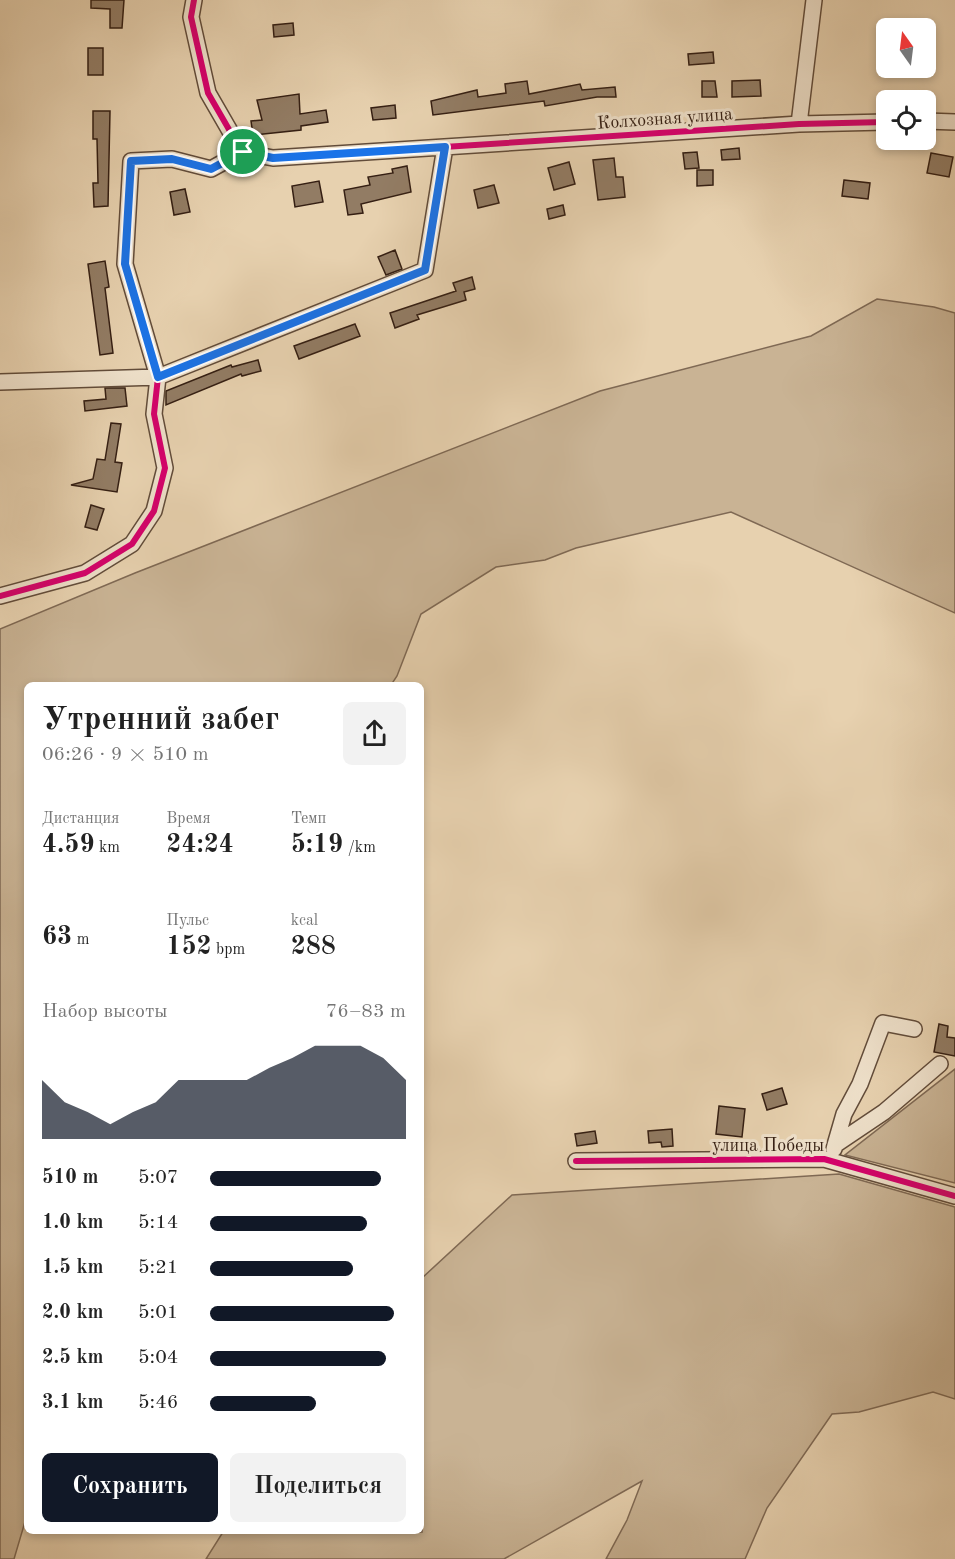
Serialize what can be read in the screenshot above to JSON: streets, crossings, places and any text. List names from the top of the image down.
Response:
{
  "streets": {
    "street": ["Колхозная улица", "улица Победы"]
  },
  "north": "top",
  "page": {
    "heading": ["Утренний забег", "06:26 · 9 × 510 m"],
    "stats": [
      ["Дистанция", "4.59 km"],
      ["Время", "24:24"],
      ["Темп", "5:19 /km"],
      ["63 m"],
      ["Пульс", "152 bpm"],
      ["kcal", "288"]
    ],
    "chart": ["Набор высоты", "76–83 m"],
    "list": [
      {
        "name": "510 m",
        "note": "5:07"
      },
      {
        "name": "1.0 km",
        "note": "5:14"
      },
      {
        "name": "1.5 km",
        "note": "5:21"
      },
      {
        "name": "2.0 km",
        "note": "5:01"
      },
      {
        "name": "2.5 km",
        "note": "5:04"
      },
      {
        "name": "3.1 km",
        "note": "5:46"
      }
    ],
    "buttons": ["Сохранить", "Поделиться"]
  }
}
